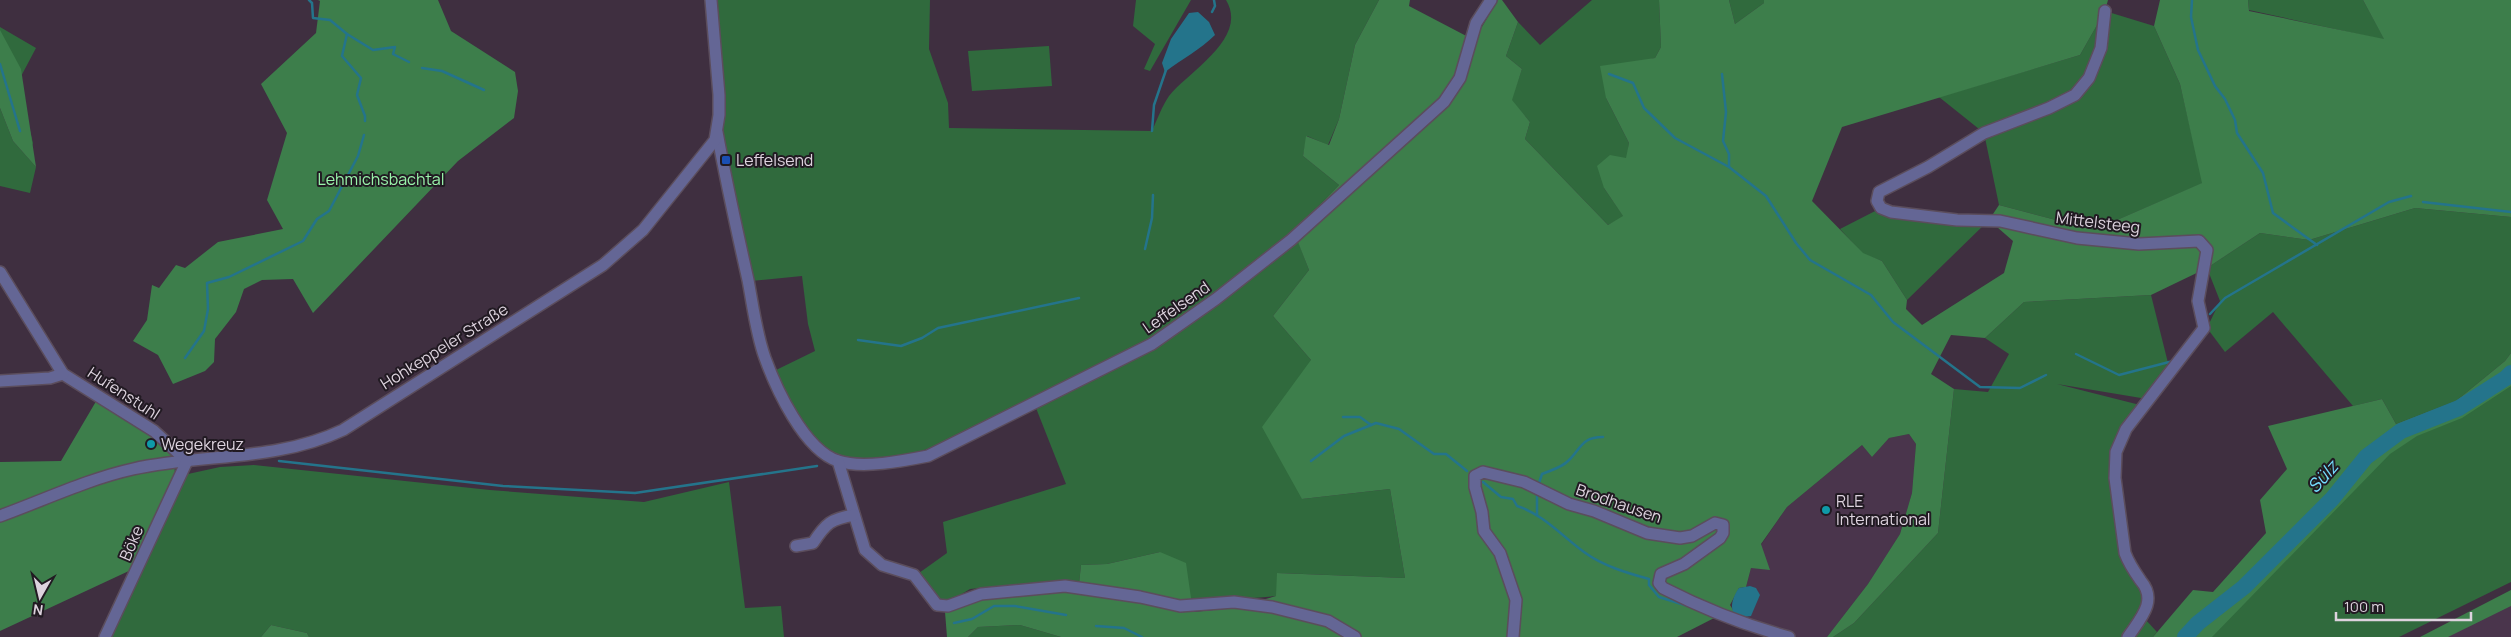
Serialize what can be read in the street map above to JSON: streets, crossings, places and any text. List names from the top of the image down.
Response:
{
  "streets": {
    "street": [
      "Mittelsteeg",
      "Leffelsend",
      "Hohkeppeler Straße",
      "Hufenstuhl",
      "Brodhausen",
      "Böke"
    ]
  },
  "crossings": [
    ["Hohkeppeler Straße", "Hufenstuhl"],
    ["Hohkeppeler Straße", "Böke"],
    ["Hufenstuhl", "Böke"]
  ],
  "water": ["Sülz"],
  "parks": ["Lehmichsbachtal"],
  "places": {
    "transit": ["Leffelsend"],
    "other": ["Wegekreuz", "RLE International"]
  },
  "scale_bar": "100 m",
  "north": "bottom"
}
